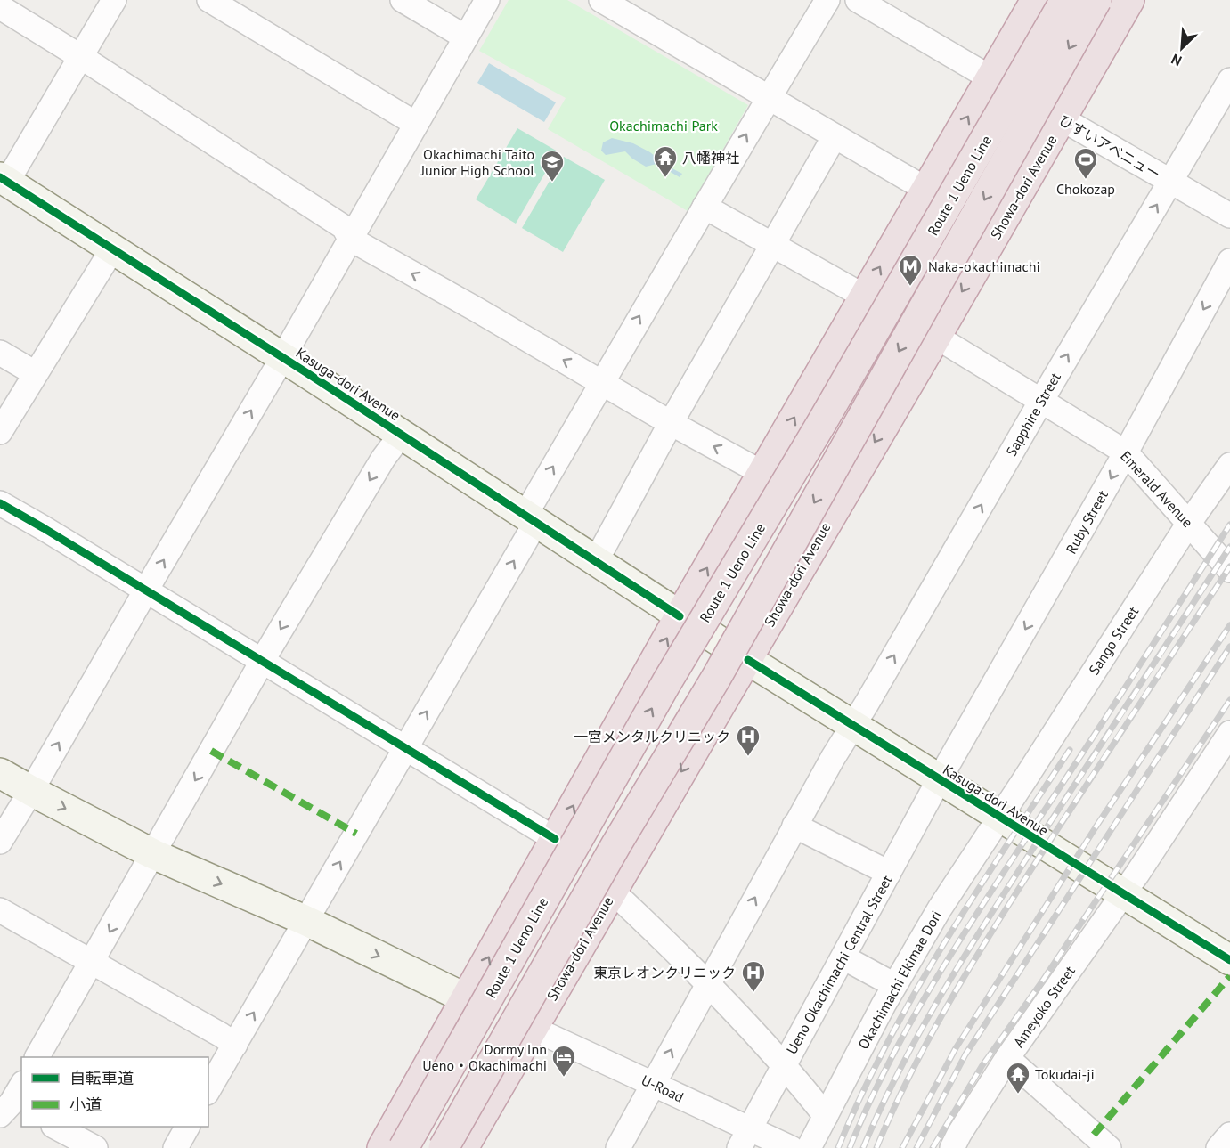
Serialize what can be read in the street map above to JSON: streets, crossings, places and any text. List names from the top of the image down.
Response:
{
  "streets": {
    "highway": ["Route 1 Ueno Line", "Showa-dori Avenue"],
    "main road": ["Kasuga-dori Avenue"],
    "street": [
      "ひすいアベニュー",
      "Sapphire Street",
      "Emerald Avenue",
      "Ruby Street",
      "Sango Street",
      "Ueno Okachimachi Central Street",
      "Okachimachi Ekimae Dori",
      "Ameyoko Street",
      "U-Road"
    ]
  },
  "crossings": [
    ["ひすいアベニュー", "Showa-dori Avenue"],
    ["ひすいアベニュー", "Sapphire Street"],
    ["Showa-dori Avenue", "Kasuga-dori Avenue"],
    ["Showa-dori Avenue", "Emerald Avenue"],
    ["Showa-dori Avenue", "U-Road"],
    ["Kasuga-dori Avenue", "Sapphire Street"],
    ["Kasuga-dori Avenue", "Ruby Street"],
    ["Kasuga-dori Avenue", "Sango Street"],
    ["Kasuga-dori Avenue", "Ueno Okachimachi Central Street"],
    ["Kasuga-dori Avenue", "Okachimachi Ekimae Dori"],
    ["Kasuga-dori Avenue", "Ameyoko Street"],
    ["Sapphire Street", "Emerald Avenue"],
    ["Sapphire Street", "U-Road"],
    ["Emerald Avenue", "Ruby Street"],
    ["Emerald Avenue", "Sango Street"],
    ["Ruby Street", "Ueno Okachimachi Central Street"],
    ["Sango Street", "Okachimachi Ekimae Dori"],
    ["Ueno Okachimachi Central Street", "U-Road"]
  ],
  "one_way": ["Sapphire Street", "Ruby Street"],
  "parks": ["Okachimachi Park"],
  "places": {
    "temple": ["八幡神社", "Tokudai-ji"],
    "sports": ["Chokozap"],
    "school or university": ["Okachimachi Taito Junior High School"],
    "metro station": ["Naka-okachimachi"],
    "hospital": ["一宮メンタルクリニック", "東京レオンクリニック"],
    "hotel": ["Dormy Inn Ueno・Okachimachi"]
  },
  "legend": ["自転車道", "小道"],
  "north": "bottom left"
}
